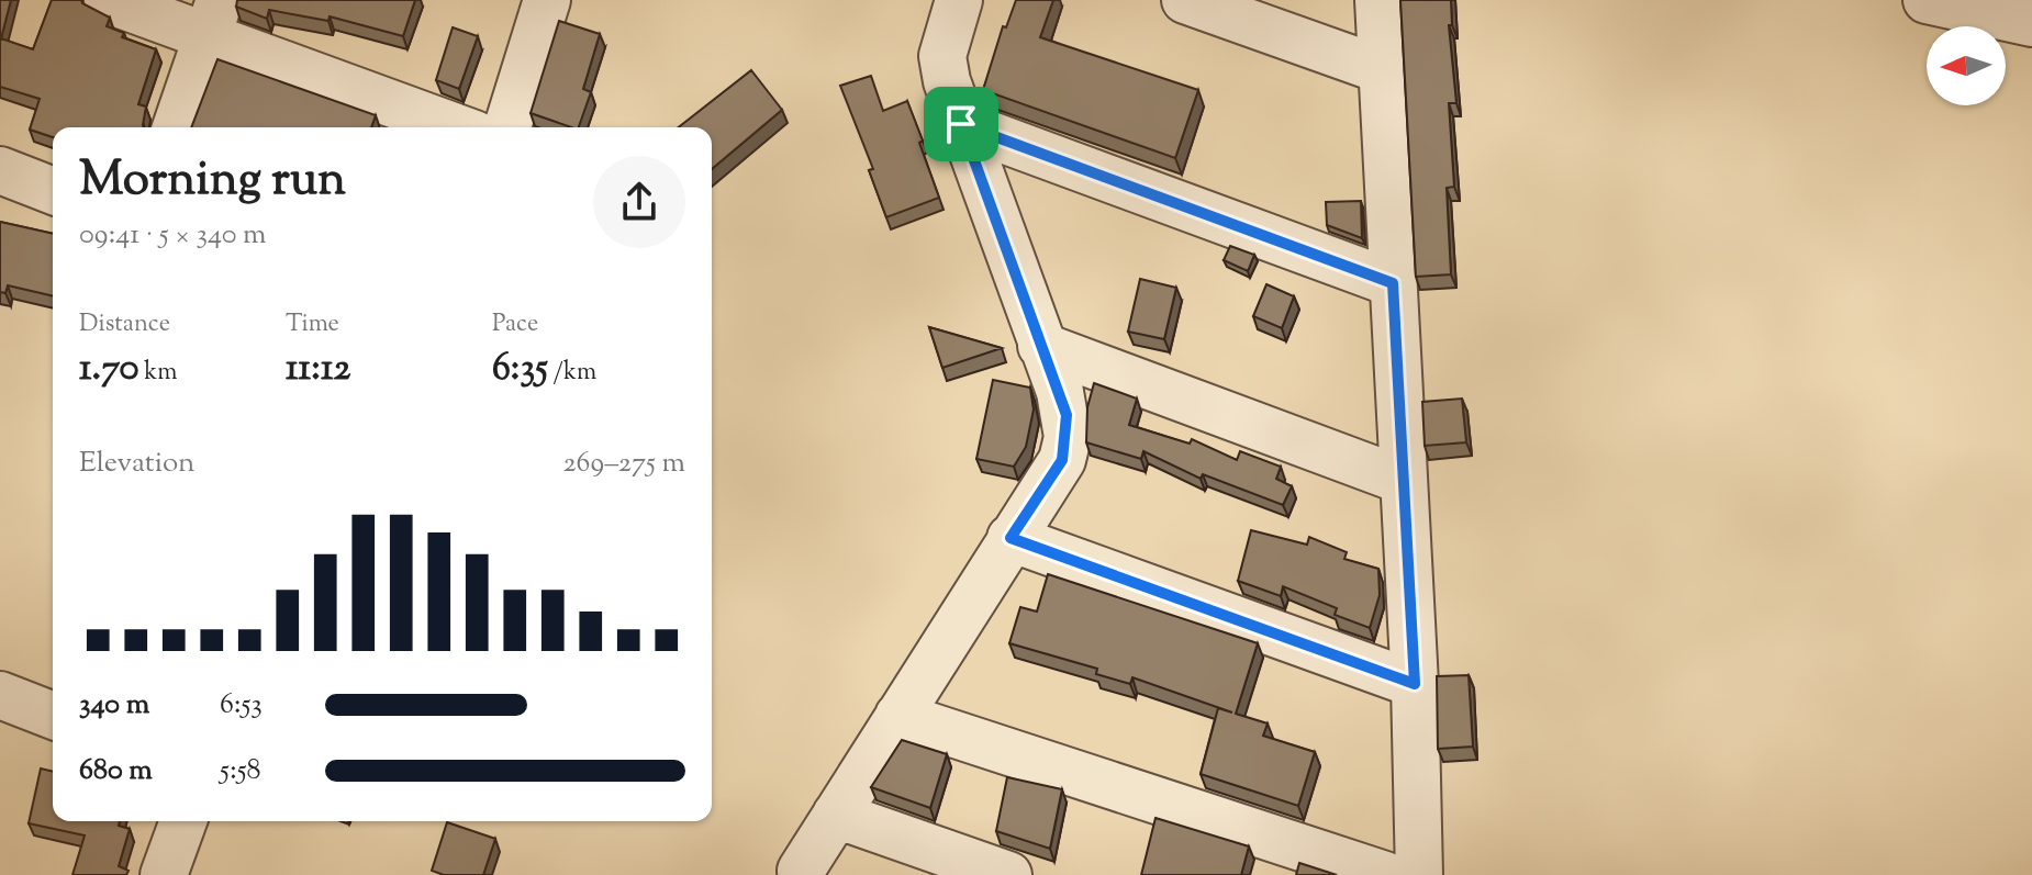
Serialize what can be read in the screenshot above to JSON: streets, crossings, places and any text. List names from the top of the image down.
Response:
{
  "north": "left",
  "page": {
    "heading": ["Morning run", "09:41 · 5 × 340 m"],
    "stats": [
      ["Distance", "1.70 km"],
      ["Time", "11:12"],
      ["Pace", "6:35 /km"]
    ],
    "chart": ["Elevation", "269–275 m"],
    "list": [
      {
        "name": "340 m",
        "note": "6:53"
      },
      {
        "name": "680 m",
        "note": "5:58"
      }
    ]
  }
}
